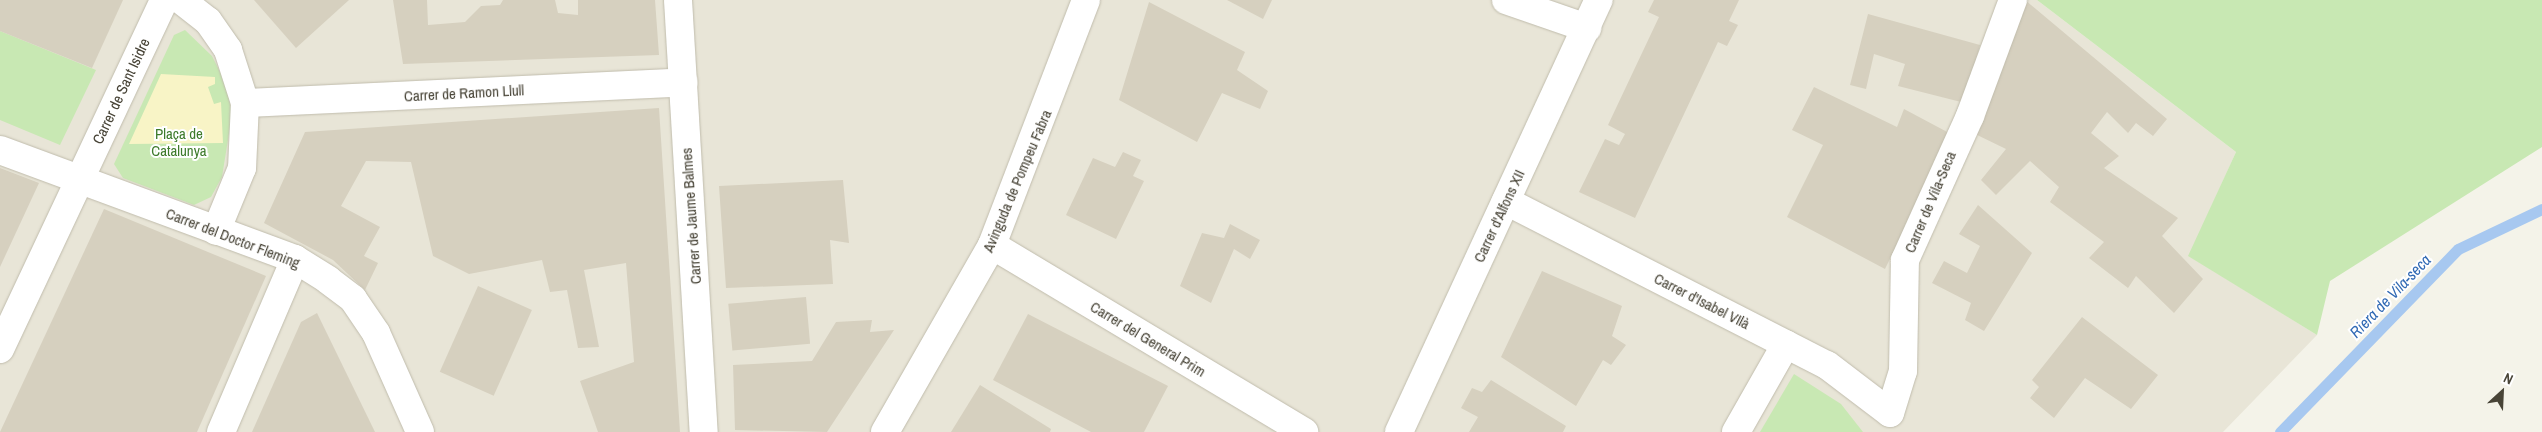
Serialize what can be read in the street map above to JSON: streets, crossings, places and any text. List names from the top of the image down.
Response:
{
  "streets": {
    "street": [
      "Carrer de Sant Isidre",
      "Carrer de Ramon Llull",
      "Avinguda de Pompeu Fabra",
      "Carrer de Vila-Seca",
      "Carrer de Jaume Balmes",
      "Carrer d'Alfons XII",
      "Carrer del Doctor Fleming",
      "Carrer d'Isabel VIlà",
      "Carrer del General Prim"
    ]
  },
  "crossings": [
    ["Carrer de Sant Isidre", "Carrer del Doctor Fleming"],
    ["Carrer de Ramon Llull", "Carrer de Jaume Balmes"],
    ["Avinguda de Pompeu Fabra", "Carrer del General Prim"],
    ["Carrer de Vila-Seca", "Carrer d'Isabel VIlà"],
    ["Carrer d'Alfons XII", "Carrer d'Isabel VIlà"]
  ],
  "water": ["Riera de Vila-seca"],
  "parks": ["Plaça de Catalunya"],
  "north": "top right"
}
